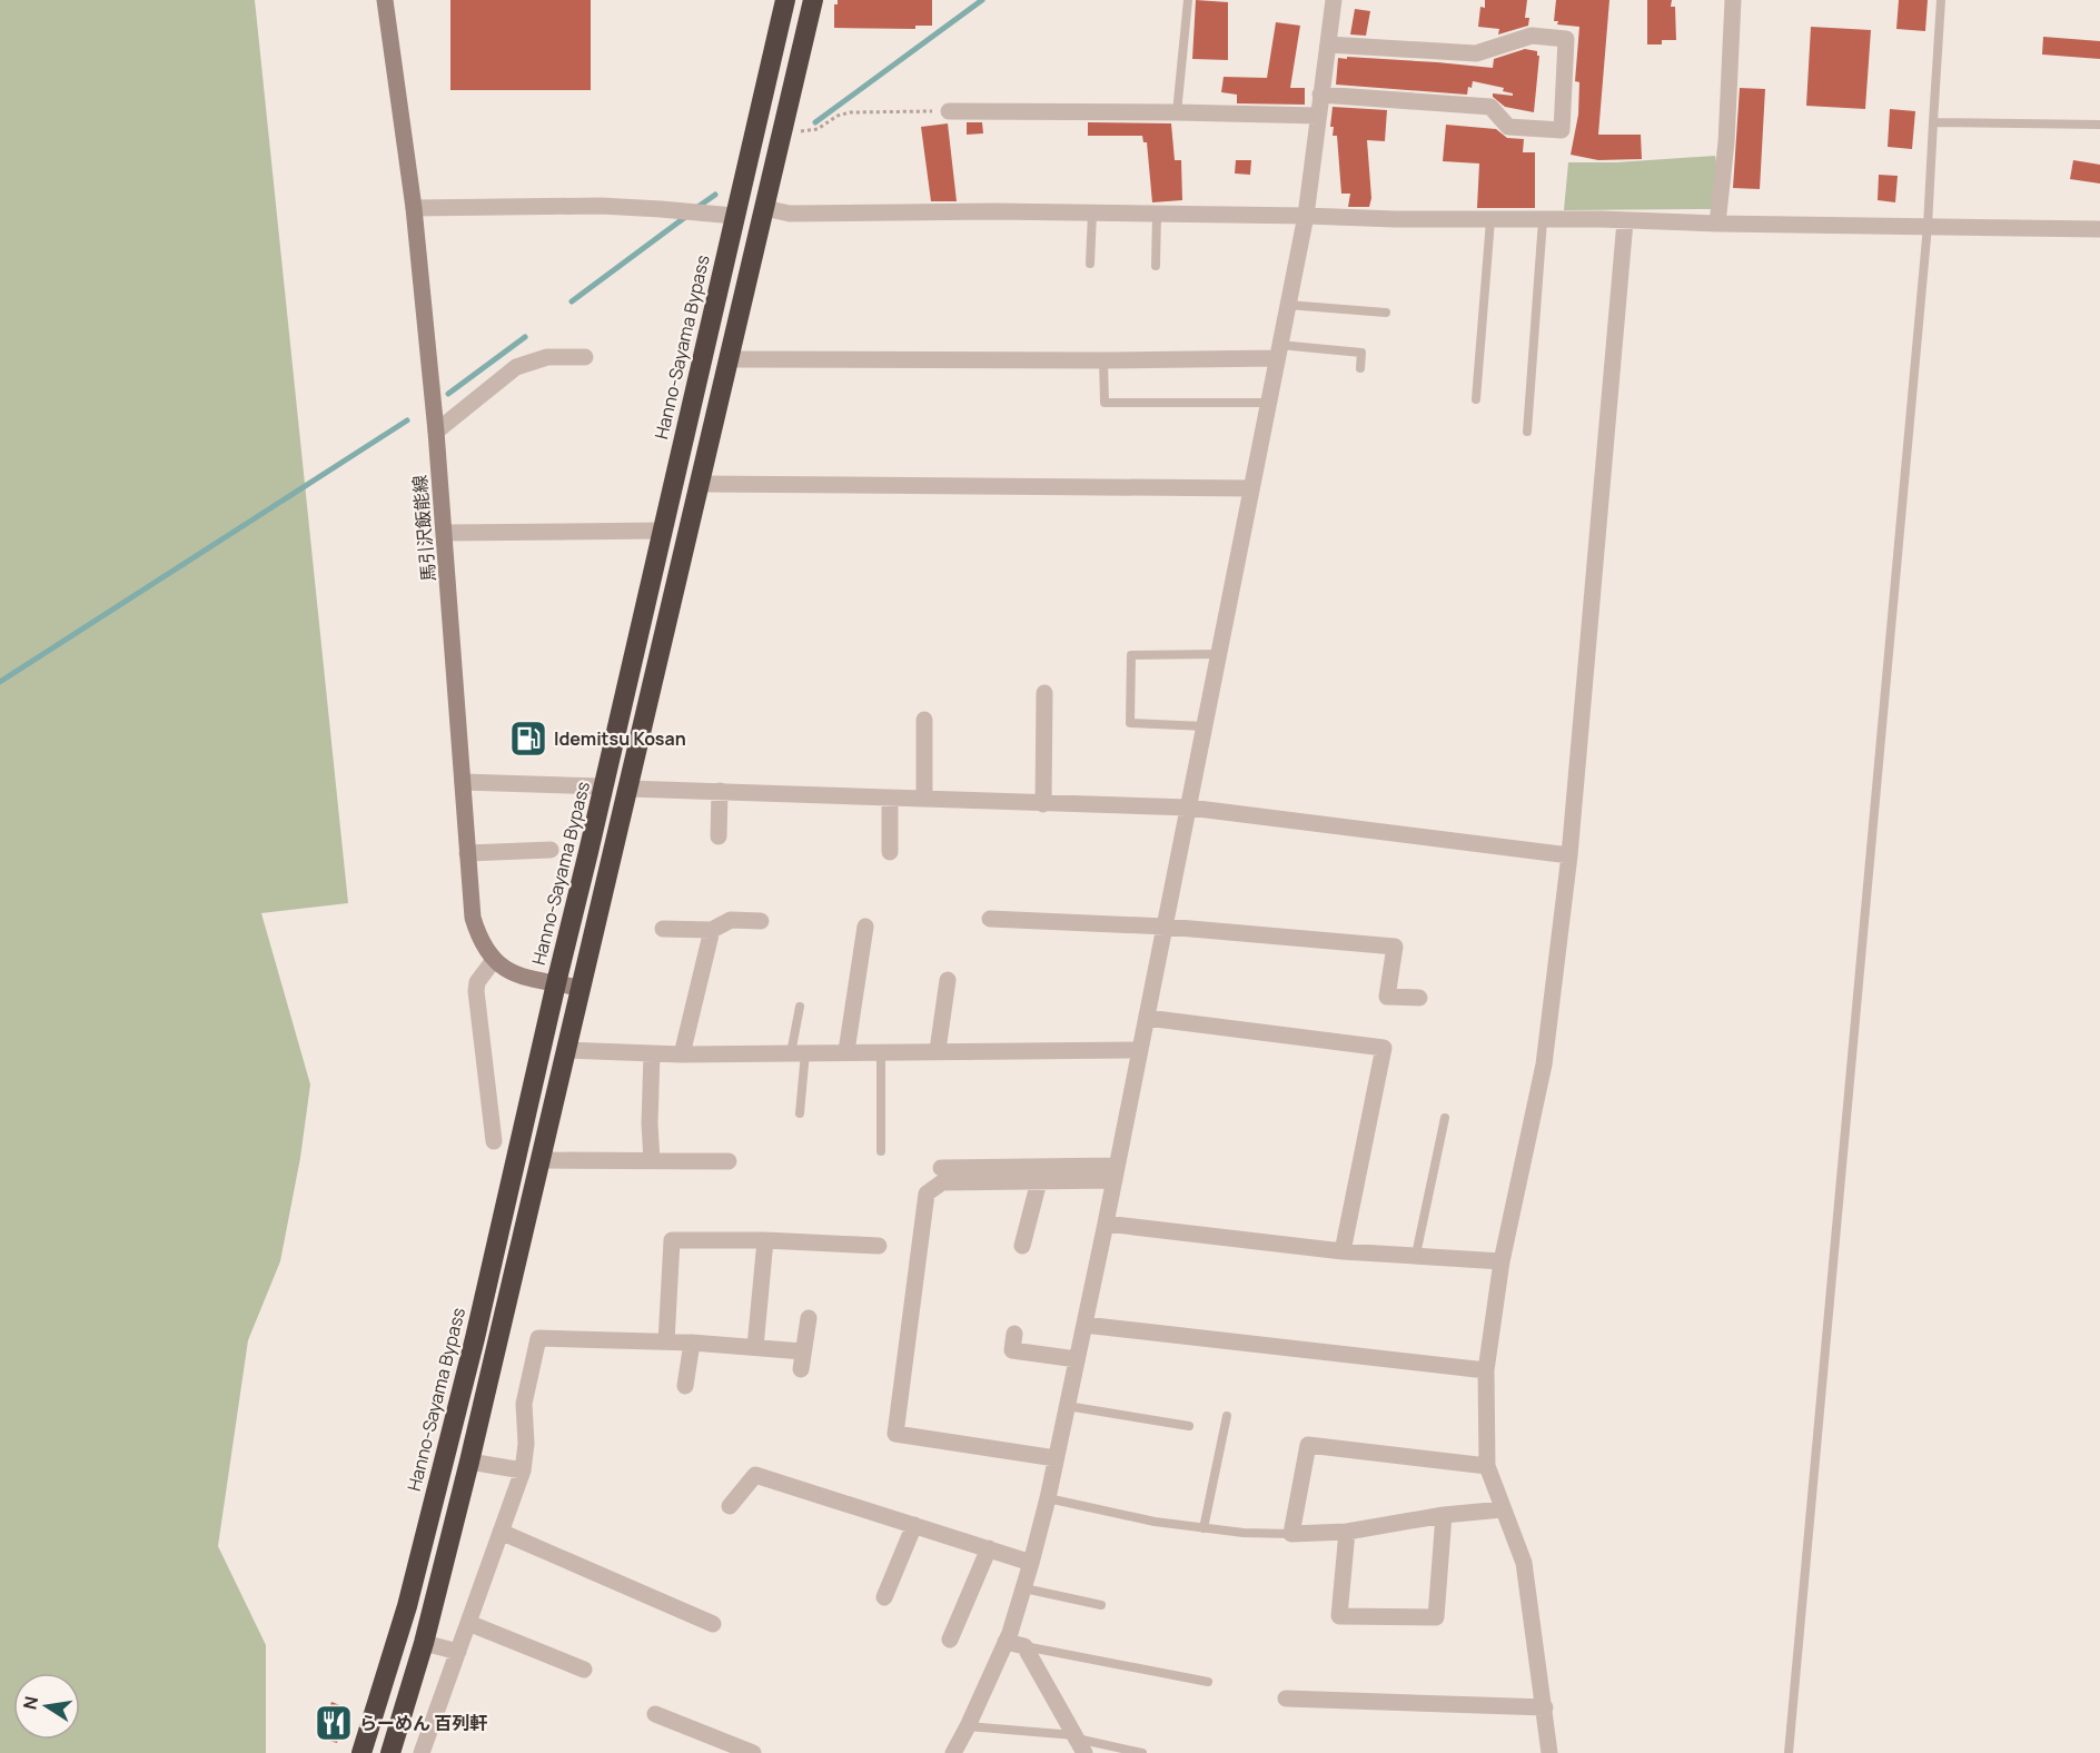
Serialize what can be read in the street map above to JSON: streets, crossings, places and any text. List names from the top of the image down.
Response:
{
  "streets": {
    "highway": ["Hanno-Sayama Bypass"],
    "main road": ["馬引沢飯能線"]
  },
  "places": {
    "fuel station": ["Idemitsu Kosan"],
    "restaurant": ["らーめん 百列軒"]
  },
  "north": "left"
}
